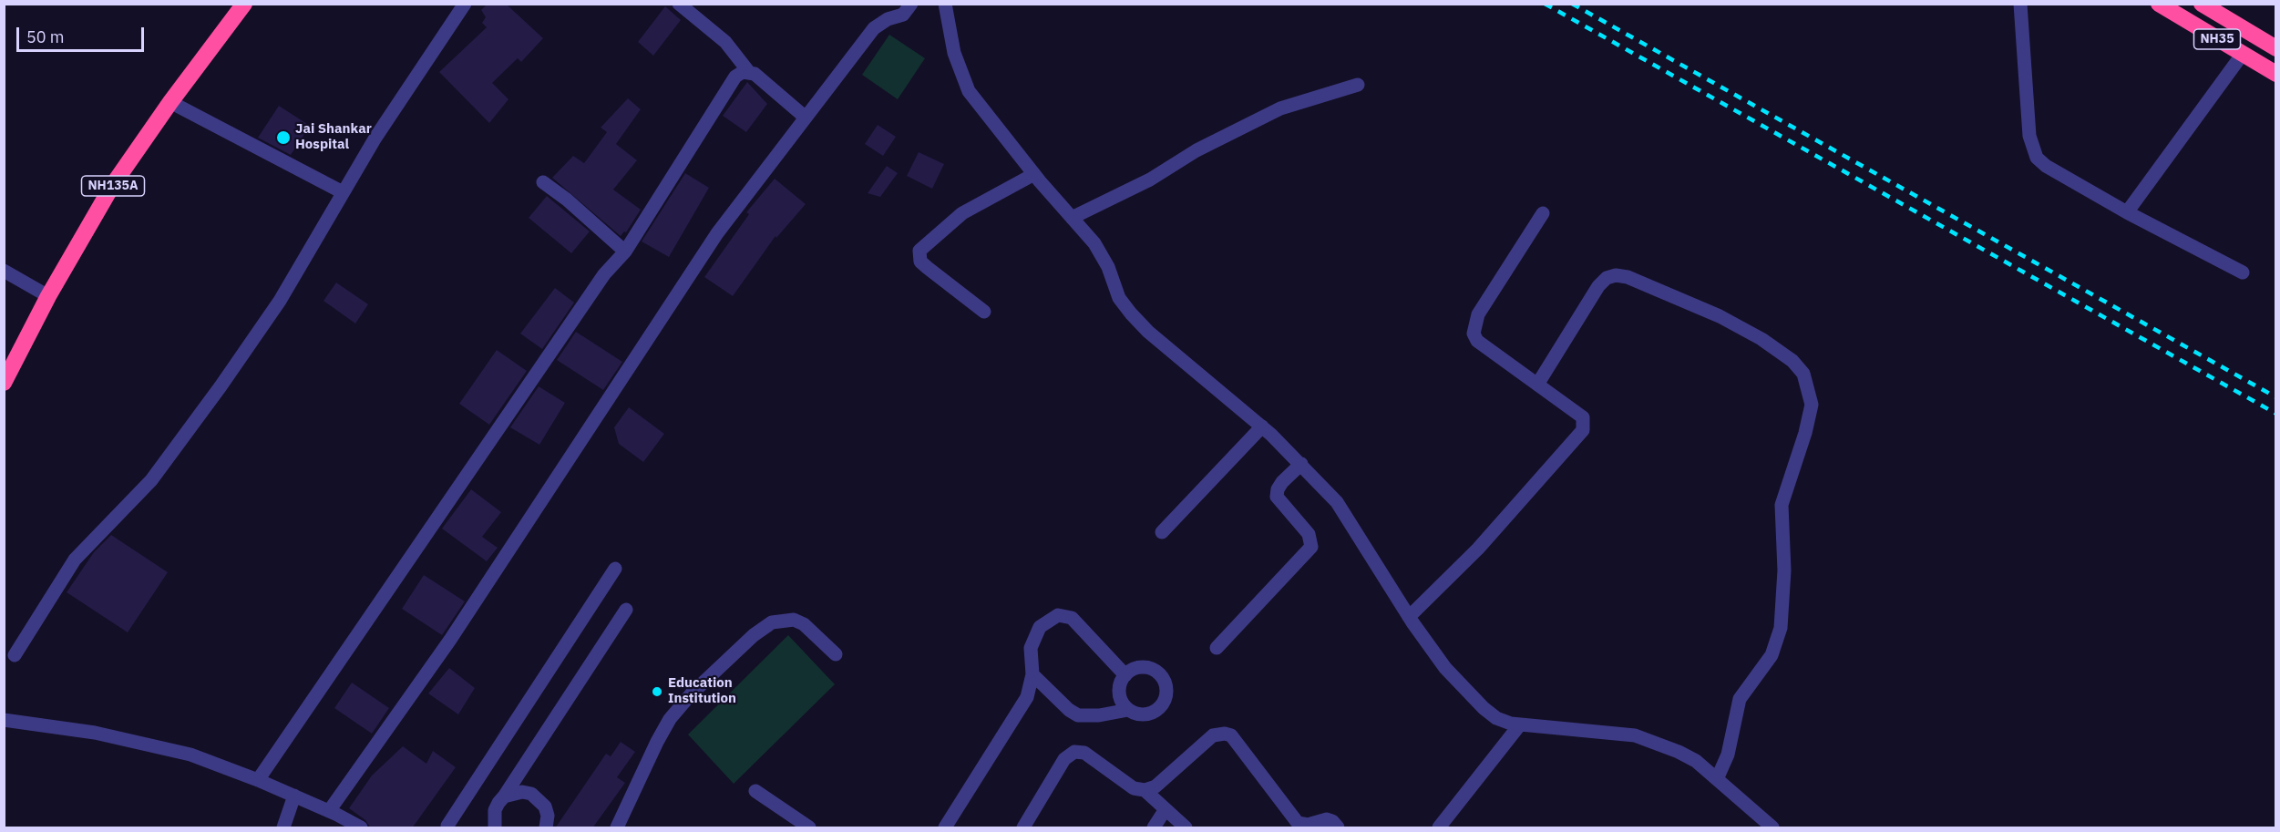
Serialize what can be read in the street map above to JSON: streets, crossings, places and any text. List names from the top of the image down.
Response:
{
  "streets": {
    "highway": ["NH35", "NH135A"]
  },
  "places": ["Jai Shankar Hospital", "Education Institution"],
  "scale_bar": "50 m"
}
